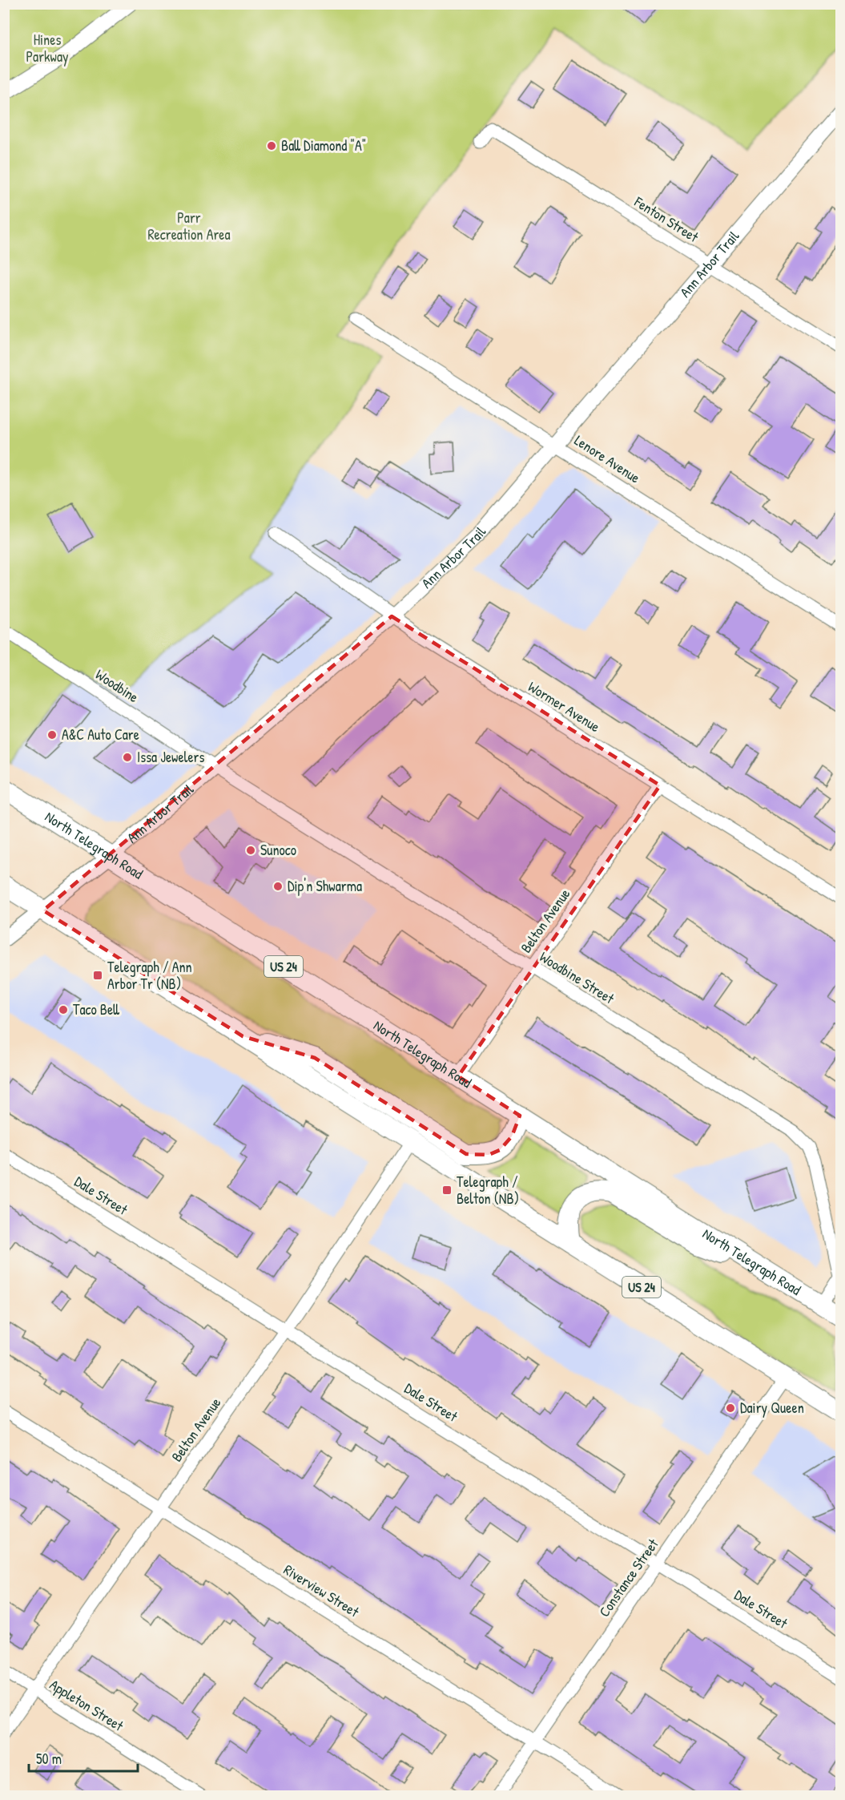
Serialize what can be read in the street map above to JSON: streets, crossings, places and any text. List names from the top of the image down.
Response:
{
  "streets": {
    "main road": ["North Telegraph Road", "US 24"],
    "street": [
      "Fenton Street",
      "Ann Arbor Trail",
      "Lenore Avenue",
      "Woodbine",
      "Wormer Avenue",
      "Belton Avenue",
      "Woodbine Street",
      "Dale Street",
      "Constance Street",
      "Riverview Street",
      "Appleton Street"
    ]
  },
  "crossings": [
    ["Fenton Street", "Ann Arbor Trail"],
    ["Ann Arbor Trail", "Lenore Avenue"],
    ["Ann Arbor Trail", "Woodbine"],
    ["Ann Arbor Trail", "Wormer Avenue"],
    ["Ann Arbor Trail", "North Telegraph Road"],
    ["Ann Arbor Trail", "US 24"],
    ["Ann Arbor Trail", "Woodbine Street"],
    ["Woodbine", "Woodbine Street"],
    ["Wormer Avenue", "Belton Avenue"],
    ["North Telegraph Road", "Belton Avenue"],
    ["Belton Avenue", "US 24"],
    ["Belton Avenue", "Woodbine Street"],
    ["Belton Avenue", "Dale Street"],
    ["Belton Avenue", "Riverview Street"],
    ["Belton Avenue", "Appleton Street"],
    ["US 24", "Constance Street"],
    ["Dale Street", "Constance Street"],
    ["Constance Street", "Riverview Street"]
  ],
  "parks": ["Hines Parkway", "Parr Recreation Area"],
  "places": {
    "other": [
      "Ball Diamond \"A\"",
      "A&C Auto Care",
      "Issa Jewelers",
      "Sunoco",
      "Dip'n Shwarma",
      "Taco Bell",
      "Dairy Queen"
    ],
    "transit": ["Telegraph / Ann Arbor Tr (NB)", "Telegraph / Belton (NB)"]
  },
  "scale_bar": "50 m"
}
